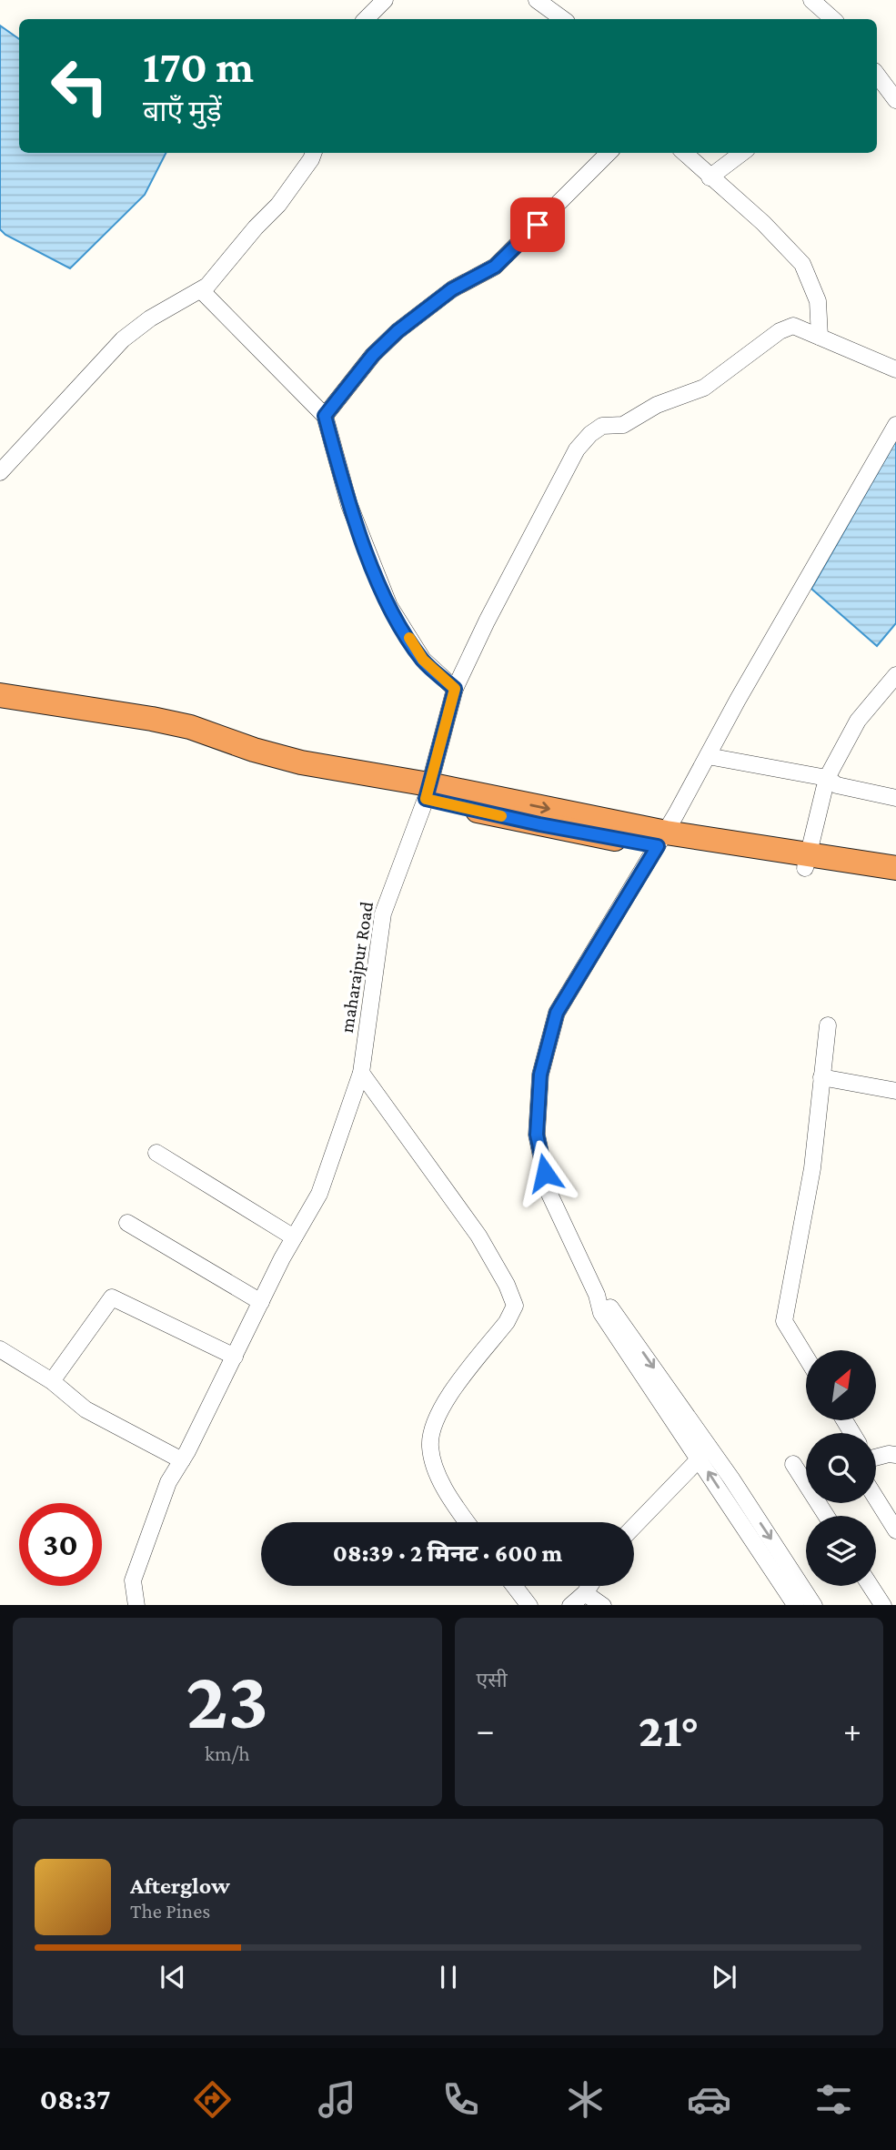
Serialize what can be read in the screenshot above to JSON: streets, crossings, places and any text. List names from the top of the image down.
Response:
{
  "streets": {
    "street": ["maharajpur Road"]
  },
  "north": "top right",
  "page": {
    "turn": ["170 m", "बाएँ मुड़ें"],
    "limit": "30",
    "trip": "08:39 · 2 मिनट · 600 m",
    "tile": [
      ["23", "km/h"],
      "एसी"
    ],
    "heat": ["−", "21°", "+"],
    "song": ["Afterglow", "The Pines"],
    "tabs": "08:37"
  }
}
